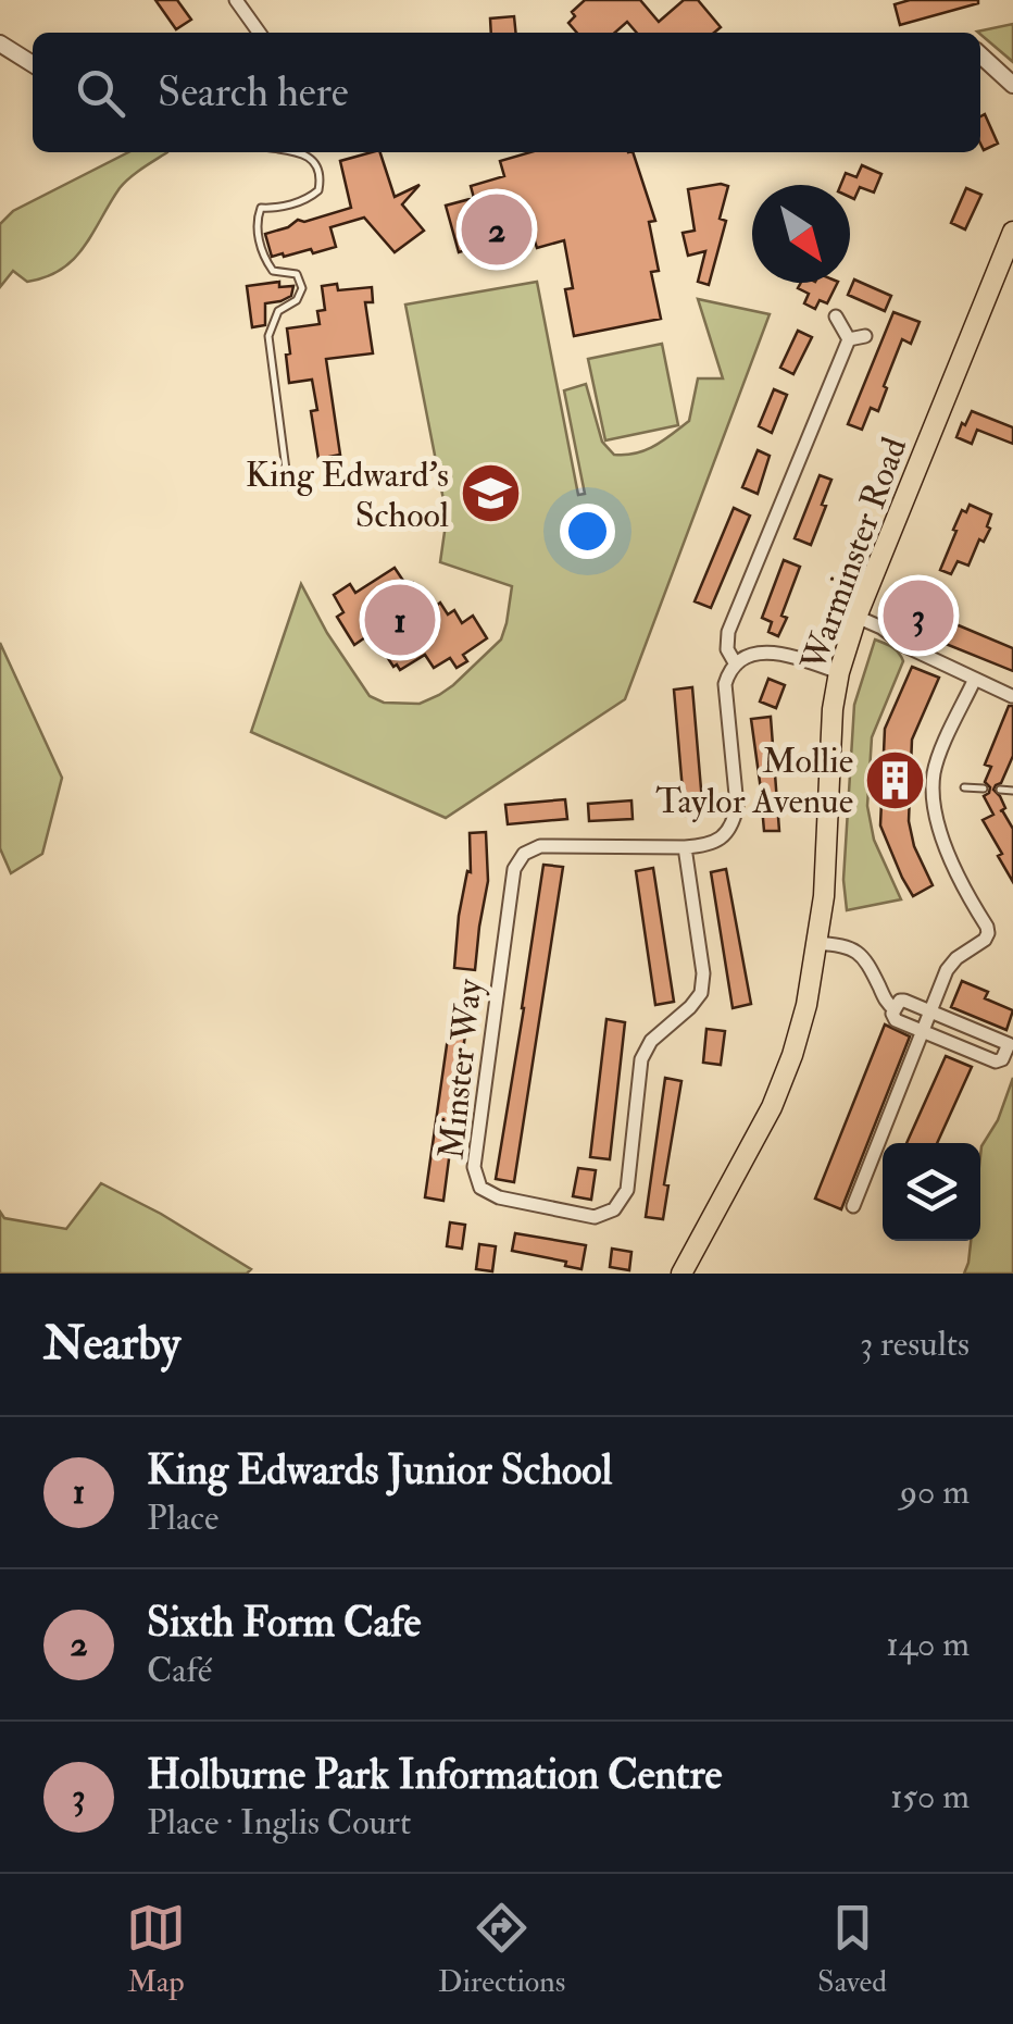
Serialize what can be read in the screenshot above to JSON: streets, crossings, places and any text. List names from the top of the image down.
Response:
{
  "streets": {
    "highway": ["Warminster Road"],
    "street": ["Minster Way"]
  },
  "places": {
    "school or university": ["King Edward's School"],
    "building": ["Mollie Taylor Avenue"]
  },
  "north": "bottom right",
  "page": {
    "search": "Search here",
    "pins": ["2", "3", "1"],
    "heading": ["Nearby", "3 results"],
    "list": [
      {
        "mark": "1",
        "name": "King Edwards Junior School",
        "note": "Place",
        "value": "90 m"
      },
      {
        "mark": "2",
        "name": "Sixth Form Cafe",
        "note": "Café",
        "value": "140 m"
      },
      {
        "mark": "3",
        "name": "Holburne Park Information Centre",
        "note": "Place · Inglis Court",
        "value": "150 m"
      }
    ],
    "nav": ["Map", "Directions", "Saved"]
  }
}
